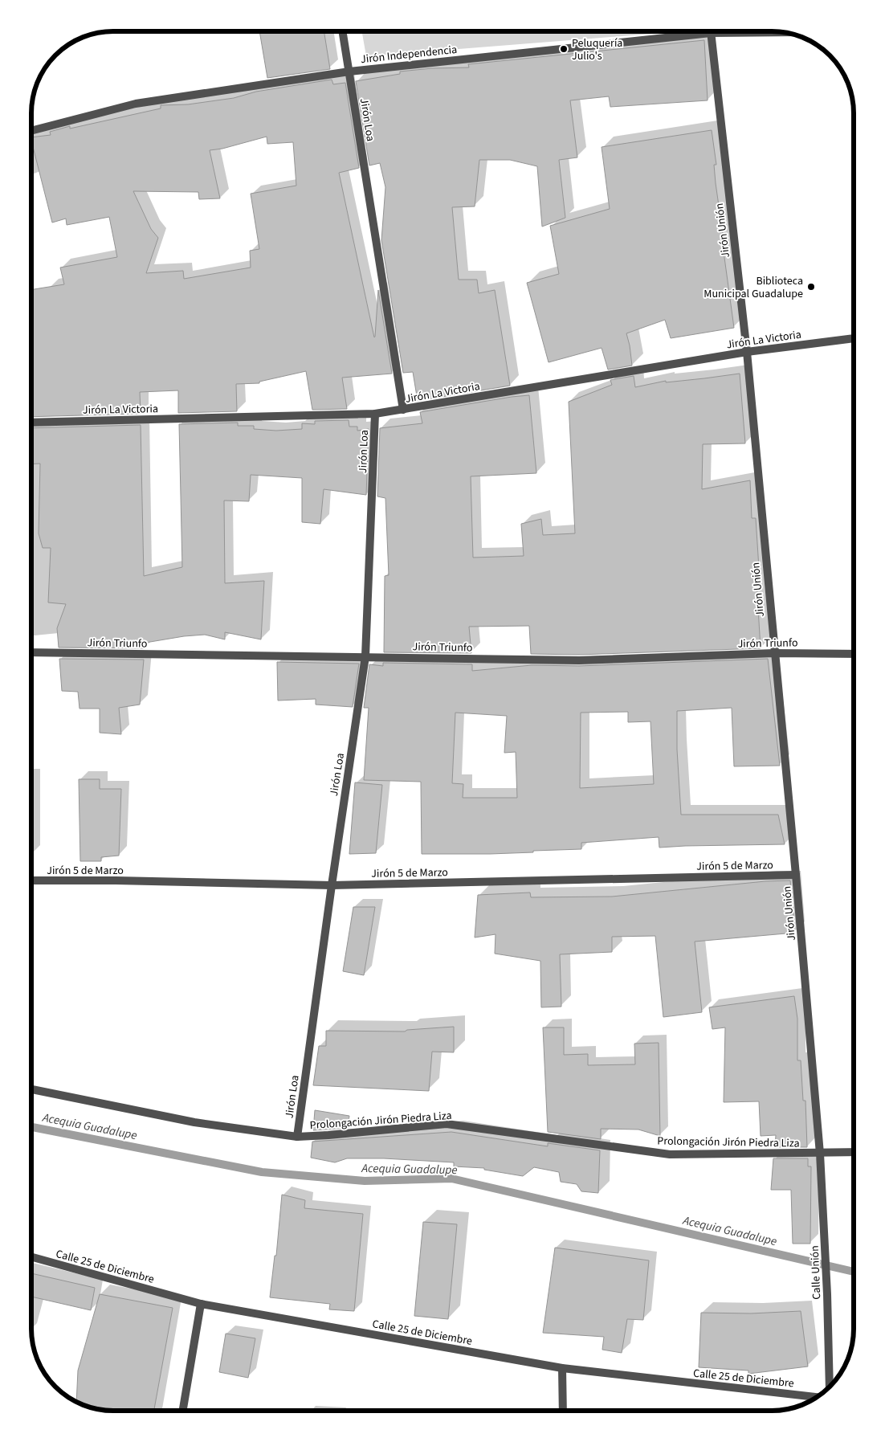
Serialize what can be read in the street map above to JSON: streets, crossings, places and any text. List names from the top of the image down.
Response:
{
  "streets": {
    "street": [
      "Jirón Independencia",
      "Jirón Loa",
      "Jirón Unión",
      "Jirón La Victoria",
      "Jirón Triunfo",
      "Jirón 5 de Marzo",
      "Prolongación Jirón Piedra Liza",
      "Calle 25 de Diciembre",
      "Calle Unión"
    ]
  },
  "crossings": [
    ["Jirón Independencia", "Jirón Loa"],
    ["Jirón Independencia", "Jirón Unión"],
    ["Jirón Loa", "Jirón La Victoria"],
    ["Jirón Loa", "Jirón Triunfo"],
    ["Jirón Loa", "Jirón 5 de Marzo"],
    ["Jirón Loa", "Prolongación Jirón Piedra Liza"],
    ["Jirón Unión", "Jirón La Victoria"],
    ["Jirón Unión", "Jirón Triunfo"],
    ["Jirón Unión", "Jirón 5 de Marzo"],
    ["Jirón Unión", "Prolongación Jirón Piedra Liza"],
    ["Jirón Unión", "Calle Unión"],
    ["Prolongación Jirón Piedra Liza", "Calle Unión"]
  ],
  "water": ["Acequia Guadalupe"],
  "places": ["Peluquería Julio's", "Biblioteca Municipal Guadalupe"]
}
